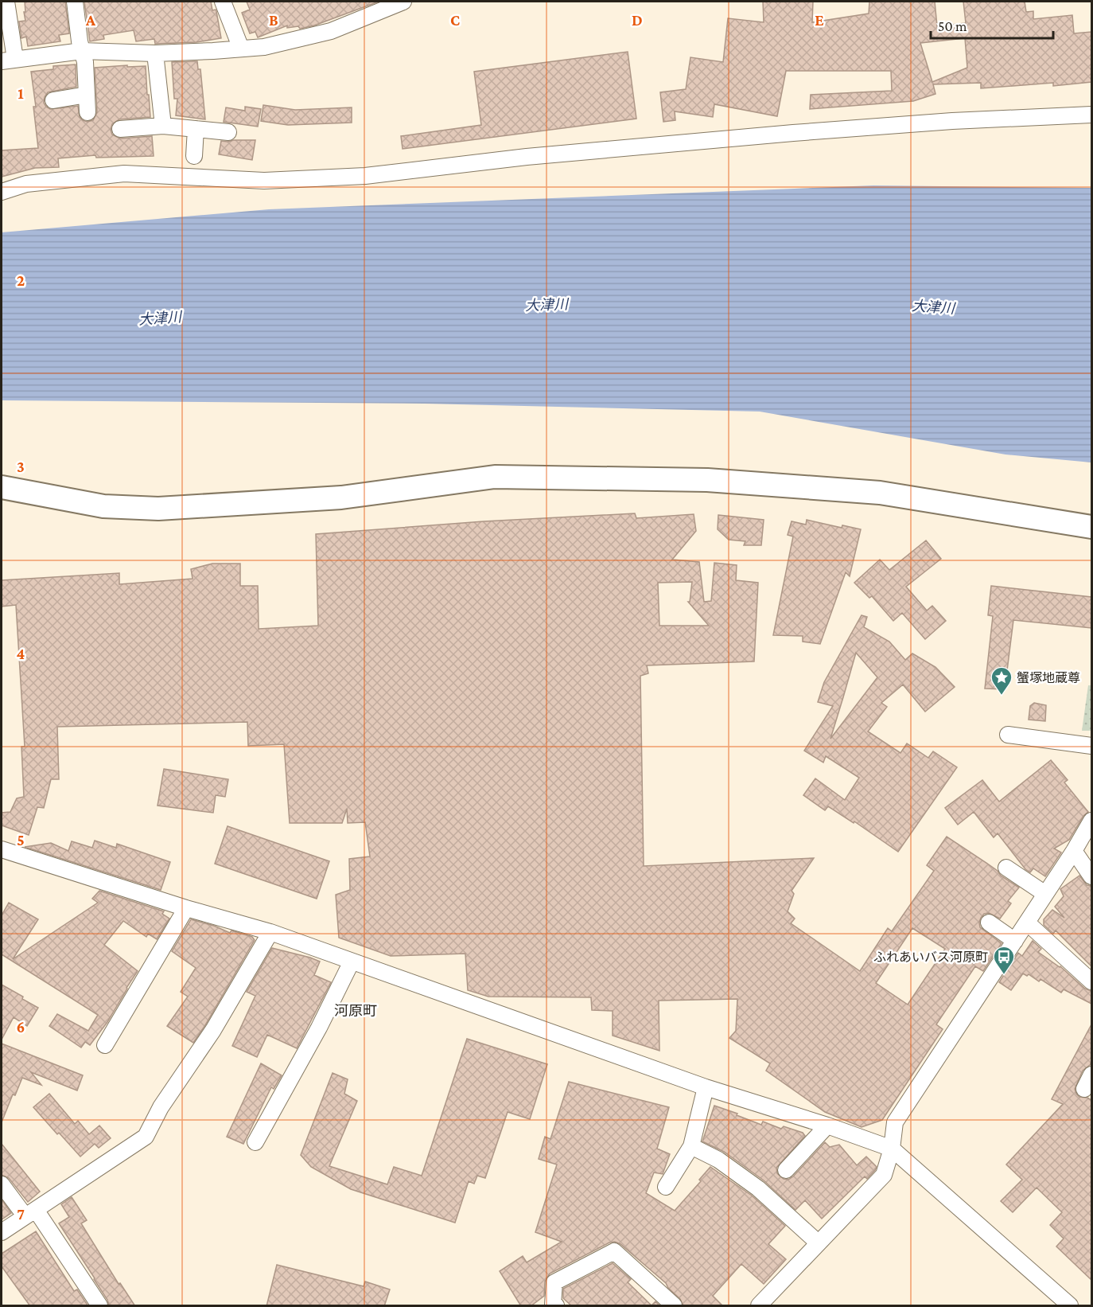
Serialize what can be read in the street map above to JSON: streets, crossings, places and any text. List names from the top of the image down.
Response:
{
  "districts": ["河原町"],
  "water": ["大津川"],
  "places": {
    "place": ["蟹塚地蔵尊"],
    "bus stop": ["ふれあいバス河原町"]
  },
  "scale_bar": "50 m",
  "grid": {
    "columns": [
      "A",
      "B",
      "C",
      "D",
      "E"
    ],
    "rows": [
      "1",
      "2",
      "3",
      "4",
      "5",
      "6",
      "7"
    ]
  }
}
